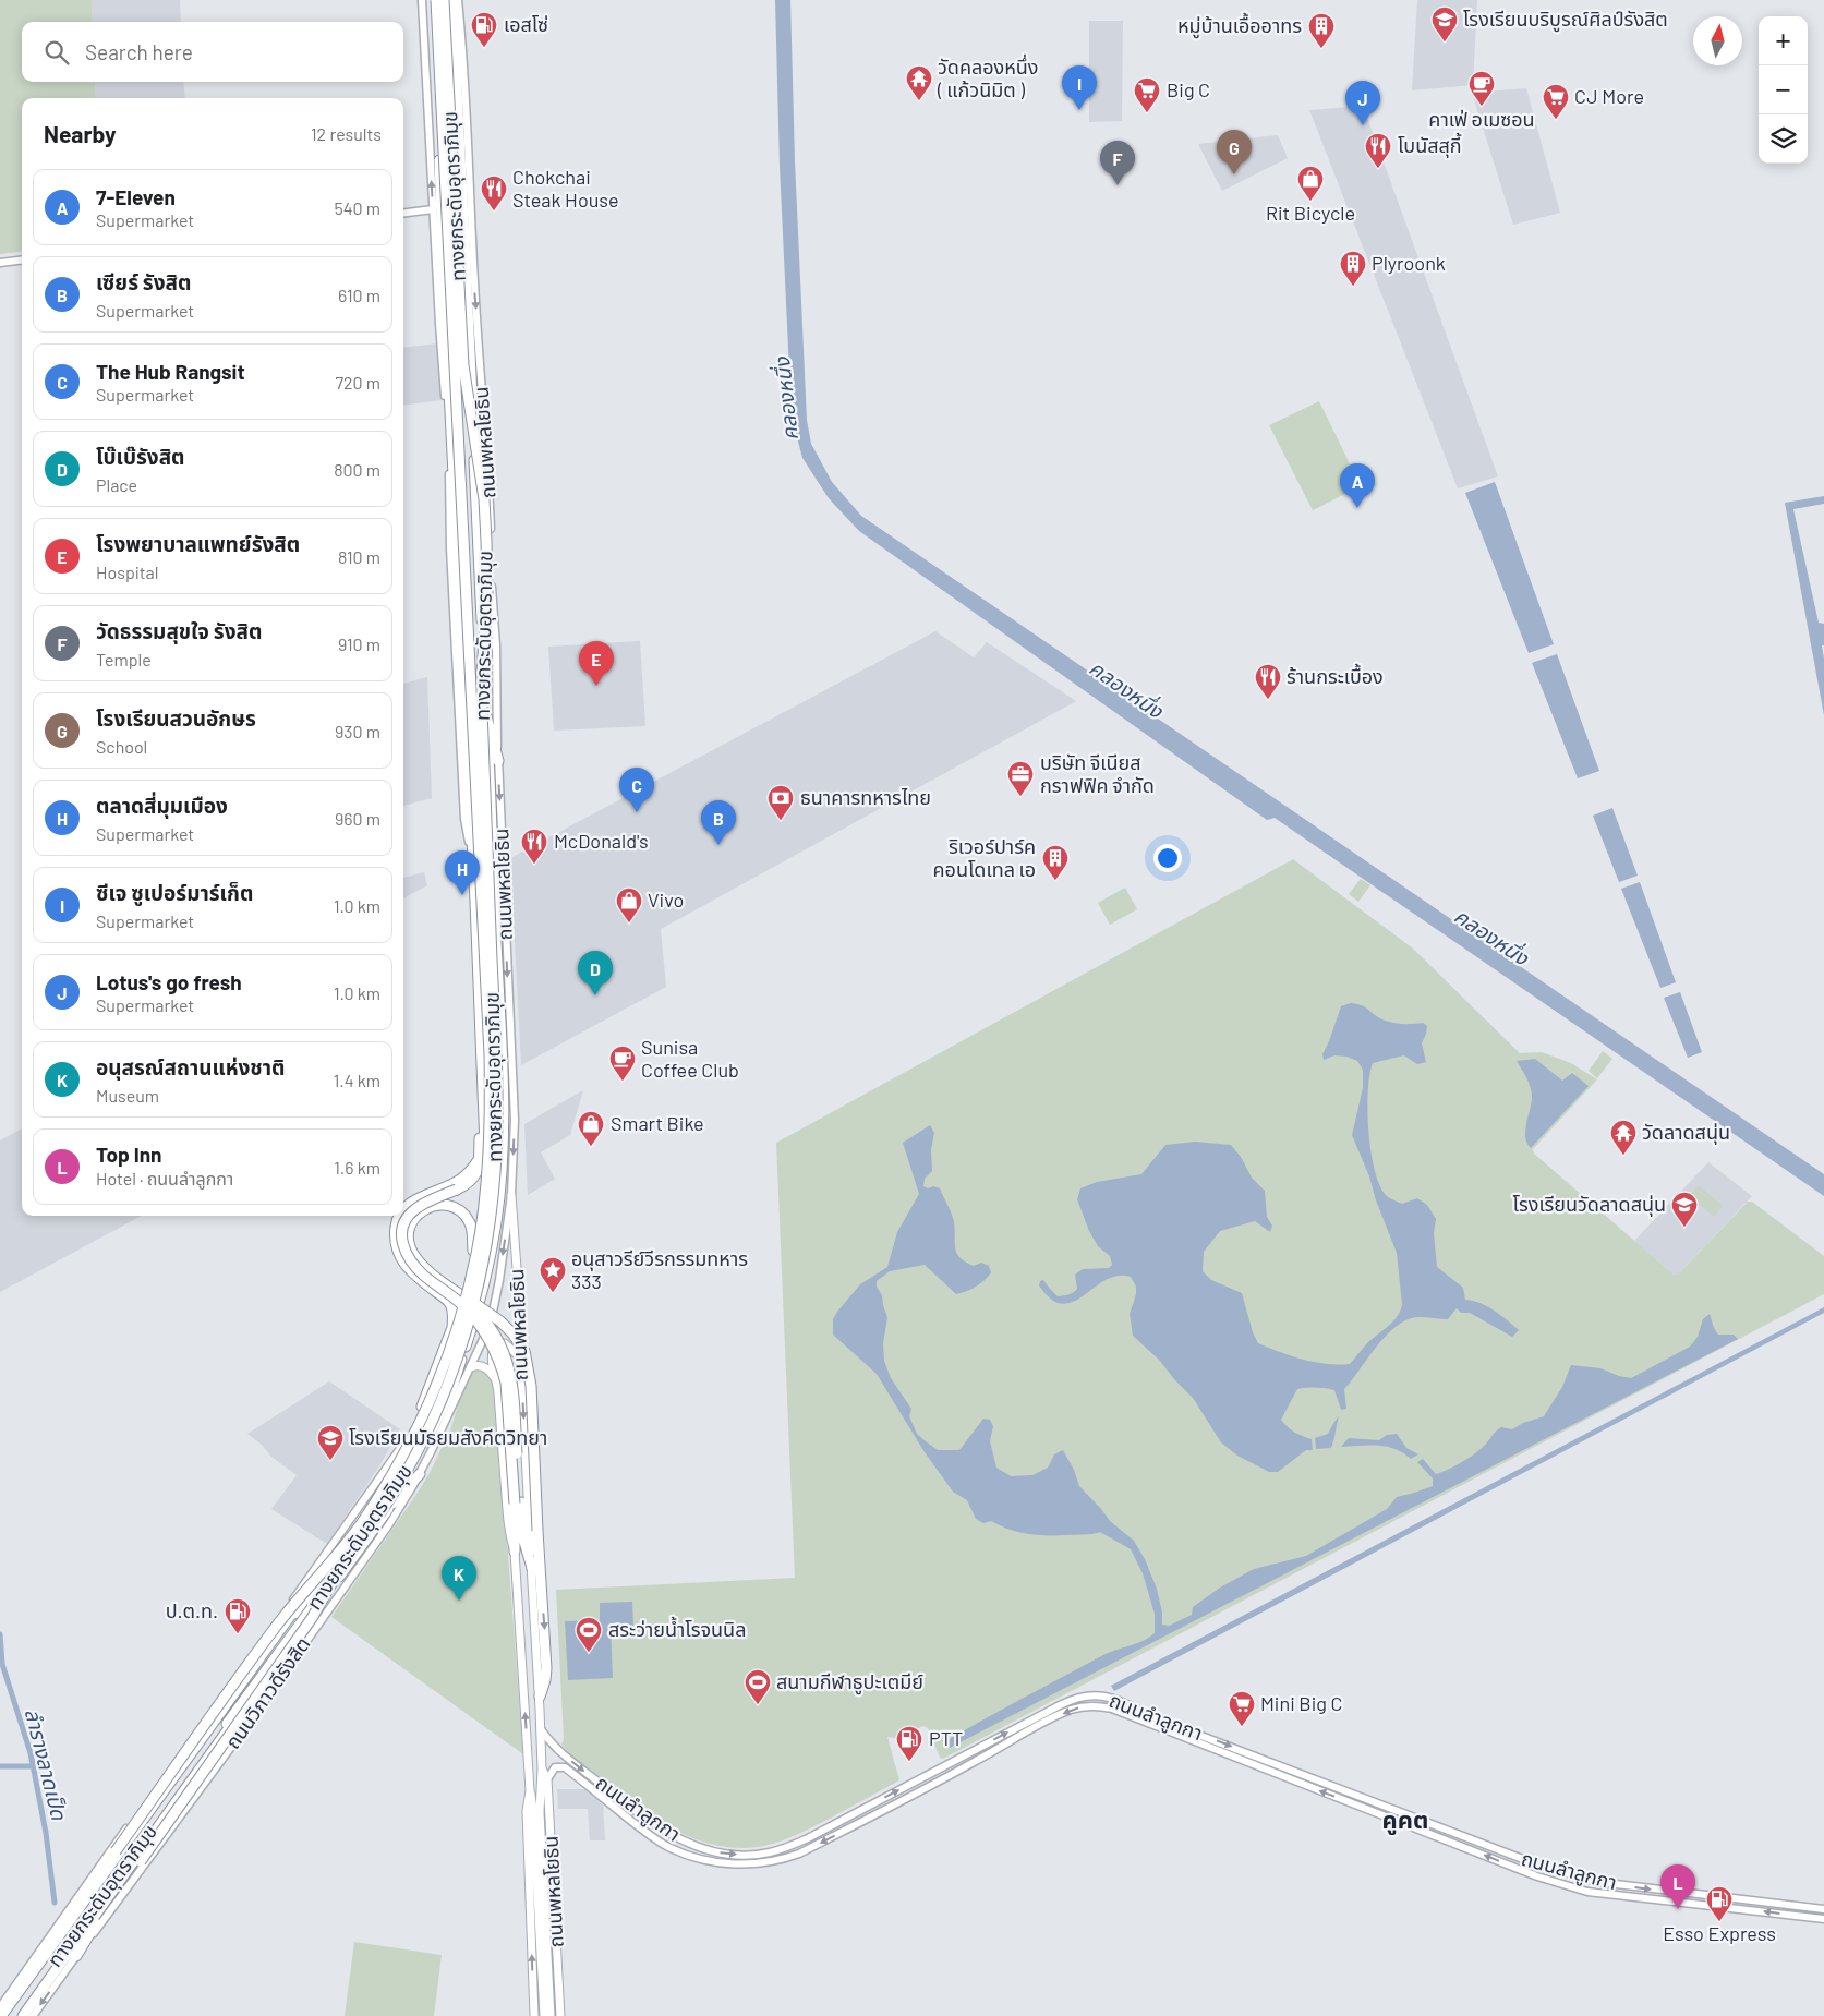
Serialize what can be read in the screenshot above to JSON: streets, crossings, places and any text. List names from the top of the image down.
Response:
{
  "streets": {
    "highway": ["ทางยกระดับอุตราภิมุข", "ถนนพหลโยธิน", "ถนนวิภาวดีรังสิต"],
    "main road": ["ถนนลำลูกกา"]
  },
  "crossings": [
    ["ทางยกระดับอุตราภิมุข", "ถนนพหลโยธิน"],
    ["ทางยกระดับอุตราภิมุข", "ถนนวิภาวดีรังสิต"],
    ["ถนนพหลโยธิน", "ถนนวิภาวดีรังสิต"],
    ["ถนนพหลโยธิน", "ถนนลำลูกกา"]
  ],
  "districts": ["คูคต"],
  "water": ["คลองหนึ่ง", "ลำรางลาดเป็ด"],
  "places": {
    "school or university": ["โรงเรียนบริบูรณ์ศิลป์รังสิต", "โรงเรียนวัดลาดสนุ่น", "โรงเรียนมัธยมสังคีตวิทยา"],
    "fuel station": [
      "เอสโซ่",
      "ป.ต.ท.",
      "PTT",
      "Esso Express"
    ],
    "building": ["หมู่บ้านเอื้ออาทร", "Plyroonk", "ริเวอร์ปาร์ค คอนโดเทล เอ"],
    "temple": ["วัดคลองหนึ่ง ( แก้วนิมิต )", "วัดลาดสนุ่น"],
    "cafe": ["คาเฟ่ อเมซอน", "Sunisa Coffee Club"],
    "supermarket": ["Big C", "CJ More", "Mini Big C"],
    "restaurant": [
      "โบนัสสุกี้",
      "Chokchai Steak House",
      "ร้านกระเบื้อง",
      "McDonald's"
    ],
    "shop": ["Rit Bicycle", "Vivo", "Smart Bike"],
    "office": ["บริษัท จีเนียส กราฟฟิค จำกัด"],
    "bank": ["ธนาคารทหารไทย"],
    "place": ["อนุสาวรีย์วีรกรรมทหาร 333"],
    "sports": ["สระว่ายน้ำโรจนนิล", "สนามกีฬาธูปะเตมีย์"]
  },
  "north": "top",
  "page": {
    "map_buttons": ["+", "−"],
    "search": "Search here",
    "pins": [
      "I",
      "J",
      "G",
      "F",
      "A",
      "E",
      "C",
      "B",
      "H",
      "D",
      "K",
      "L"
    ],
    "heading": ["Nearby", "12 results"],
    "list": [
      {
        "mark": "A",
        "name": "7-Eleven",
        "note": "Supermarket",
        "value": "540 m"
      },
      {
        "mark": "B",
        "name": "เซียร์ รังสิต",
        "note": "Supermarket",
        "value": "610 m"
      },
      {
        "mark": "C",
        "name": "The Hub Rangsit",
        "note": "Supermarket",
        "value": "720 m"
      },
      {
        "mark": "D",
        "name": "โบ๊เบ๊รังสิต",
        "note": "Place",
        "value": "800 m"
      },
      {
        "mark": "E",
        "name": "โรงพยาบาลแพทย์รังสิต",
        "note": "Hospital",
        "value": "810 m"
      },
      {
        "mark": "F",
        "name": "วัดธรรมสุขใจ รังสิต",
        "note": "Temple",
        "value": "910 m"
      },
      {
        "mark": "G",
        "name": "โรงเรียนสวนอักษร",
        "note": "School",
        "value": "930 m"
      },
      {
        "mark": "H",
        "name": "ตลาดสี่มุมเมือง",
        "note": "Supermarket",
        "value": "960 m"
      },
      {
        "mark": "I",
        "name": "ซีเจ ซูเปอร์มาร์เก็ต",
        "note": "Supermarket",
        "value": "1.0 km"
      },
      {
        "mark": "J",
        "name": "Lotus's go fresh",
        "note": "Supermarket",
        "value": "1.0 km"
      },
      {
        "mark": "K",
        "name": "อนุสรณ์สถานแห่งชาติ",
        "note": "Museum",
        "value": "1.4 km"
      },
      {
        "mark": "L",
        "name": "Top Inn",
        "note": "Hotel · ถนนลำลูกกา",
        "value": "1.6 km"
      }
    ]
  }
}
